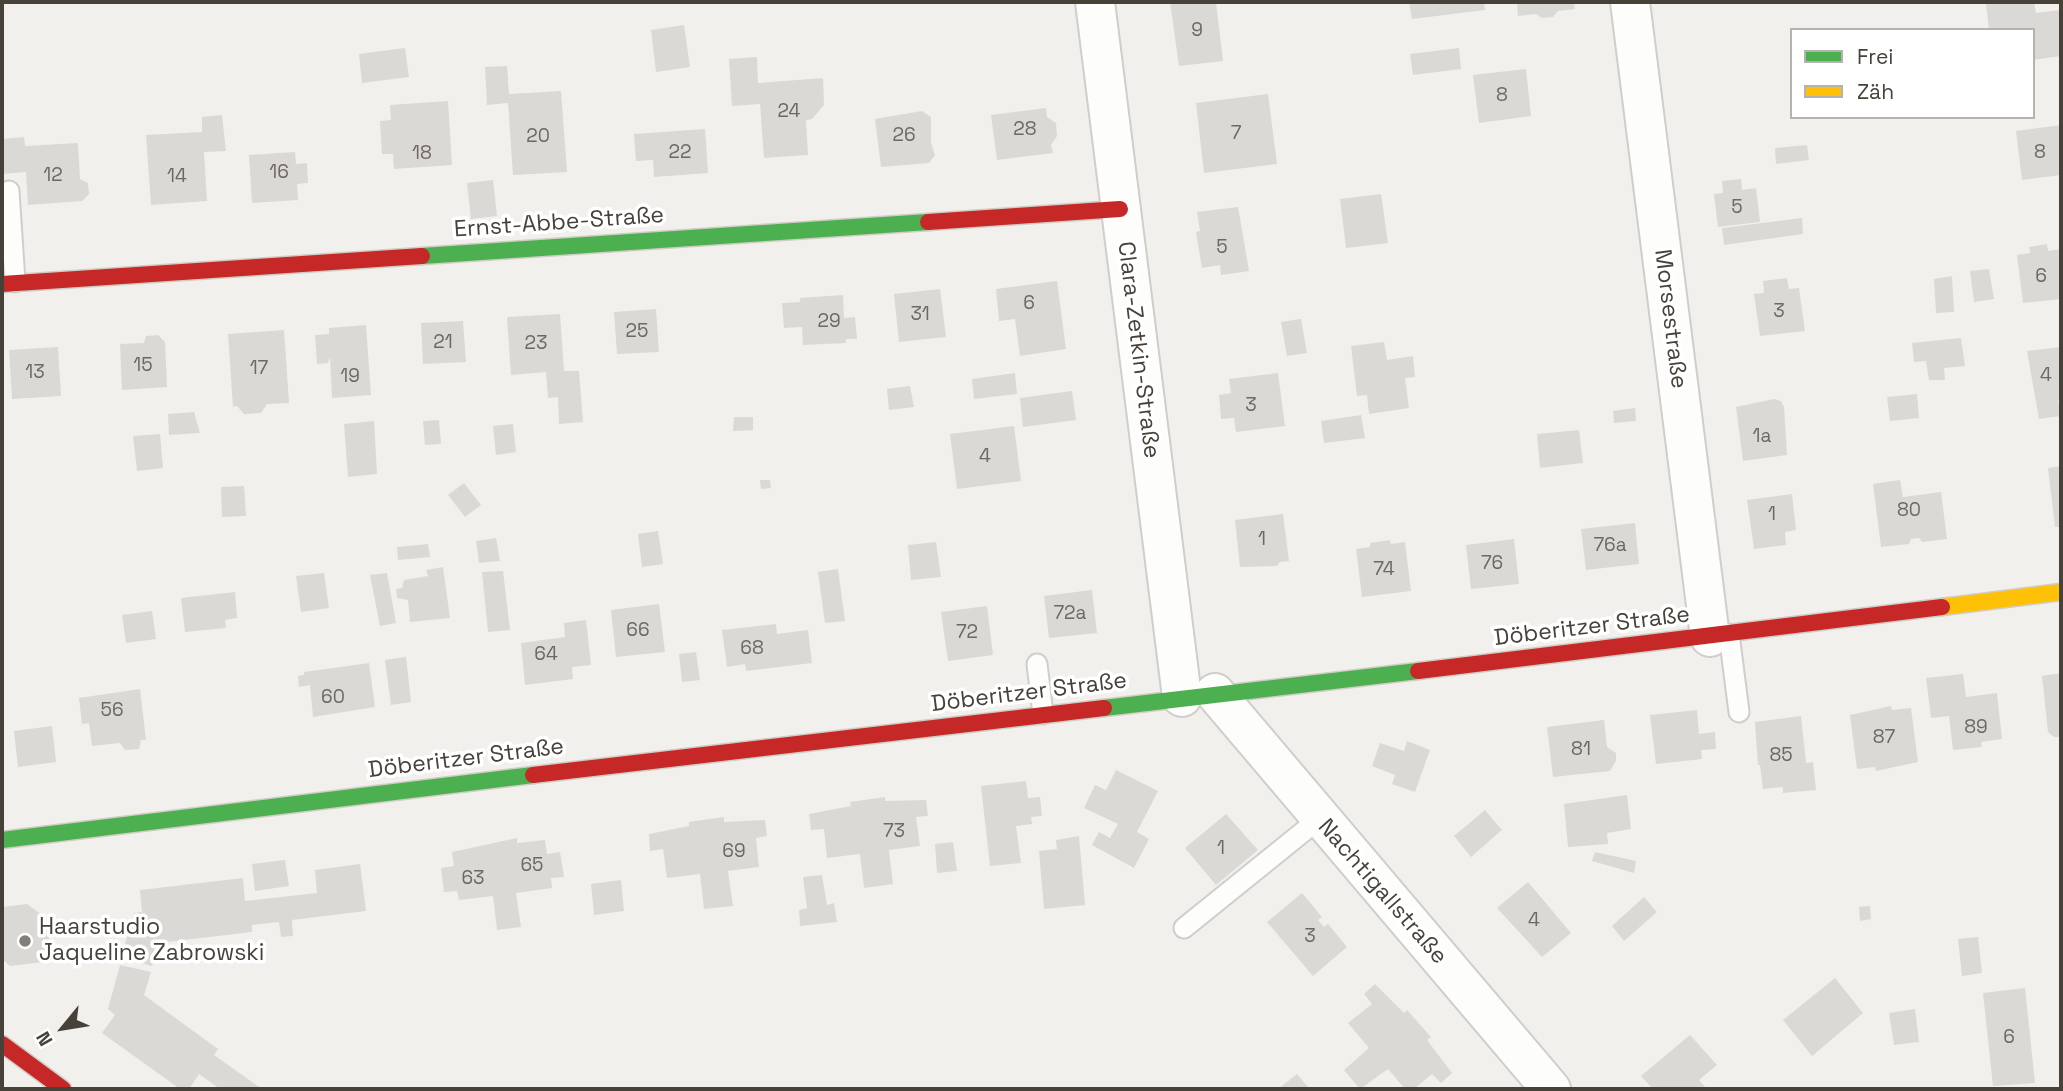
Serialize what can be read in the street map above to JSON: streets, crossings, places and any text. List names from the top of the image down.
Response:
{
  "streets": {
    "street": [
      "Ernst-Abbe-Straße",
      "Morsestraße",
      "Clara-Zetkin-Straße",
      "Döberitzer Straße",
      "Nachtigallstraße"
    ]
  },
  "crossings": [
    ["Ernst-Abbe-Straße", "Clara-Zetkin-Straße"],
    ["Morsestraße", "Döberitzer Straße"],
    ["Clara-Zetkin-Straße", "Döberitzer Straße"],
    ["Clara-Zetkin-Straße", "Nachtigallstraße"],
    ["Döberitzer Straße", "Nachtigallstraße"]
  ],
  "places": ["Haarstudio Jaqueline Zabrowski"],
  "house_numbers": [
    "9",
    "8",
    "24",
    "28",
    "7",
    "26",
    "20",
    "22",
    "8",
    "18",
    "16",
    "12",
    "14",
    "5",
    "5",
    "6",
    "6",
    "3",
    "31",
    "29",
    "25",
    "21",
    "23",
    "15",
    "17",
    "13",
    "4",
    "19",
    "3",
    "1a",
    "4",
    "80",
    "1",
    "1",
    "76a",
    "76",
    "74",
    "72a",
    "66",
    "72",
    "68",
    "64",
    "60",
    "56",
    "89",
    "87",
    "81",
    "85",
    "73",
    "1",
    "69",
    "65",
    "63",
    "4",
    "3",
    "6"
  ],
  "legend": ["Frei", "Zäh"],
  "north": "bottom left"
}
